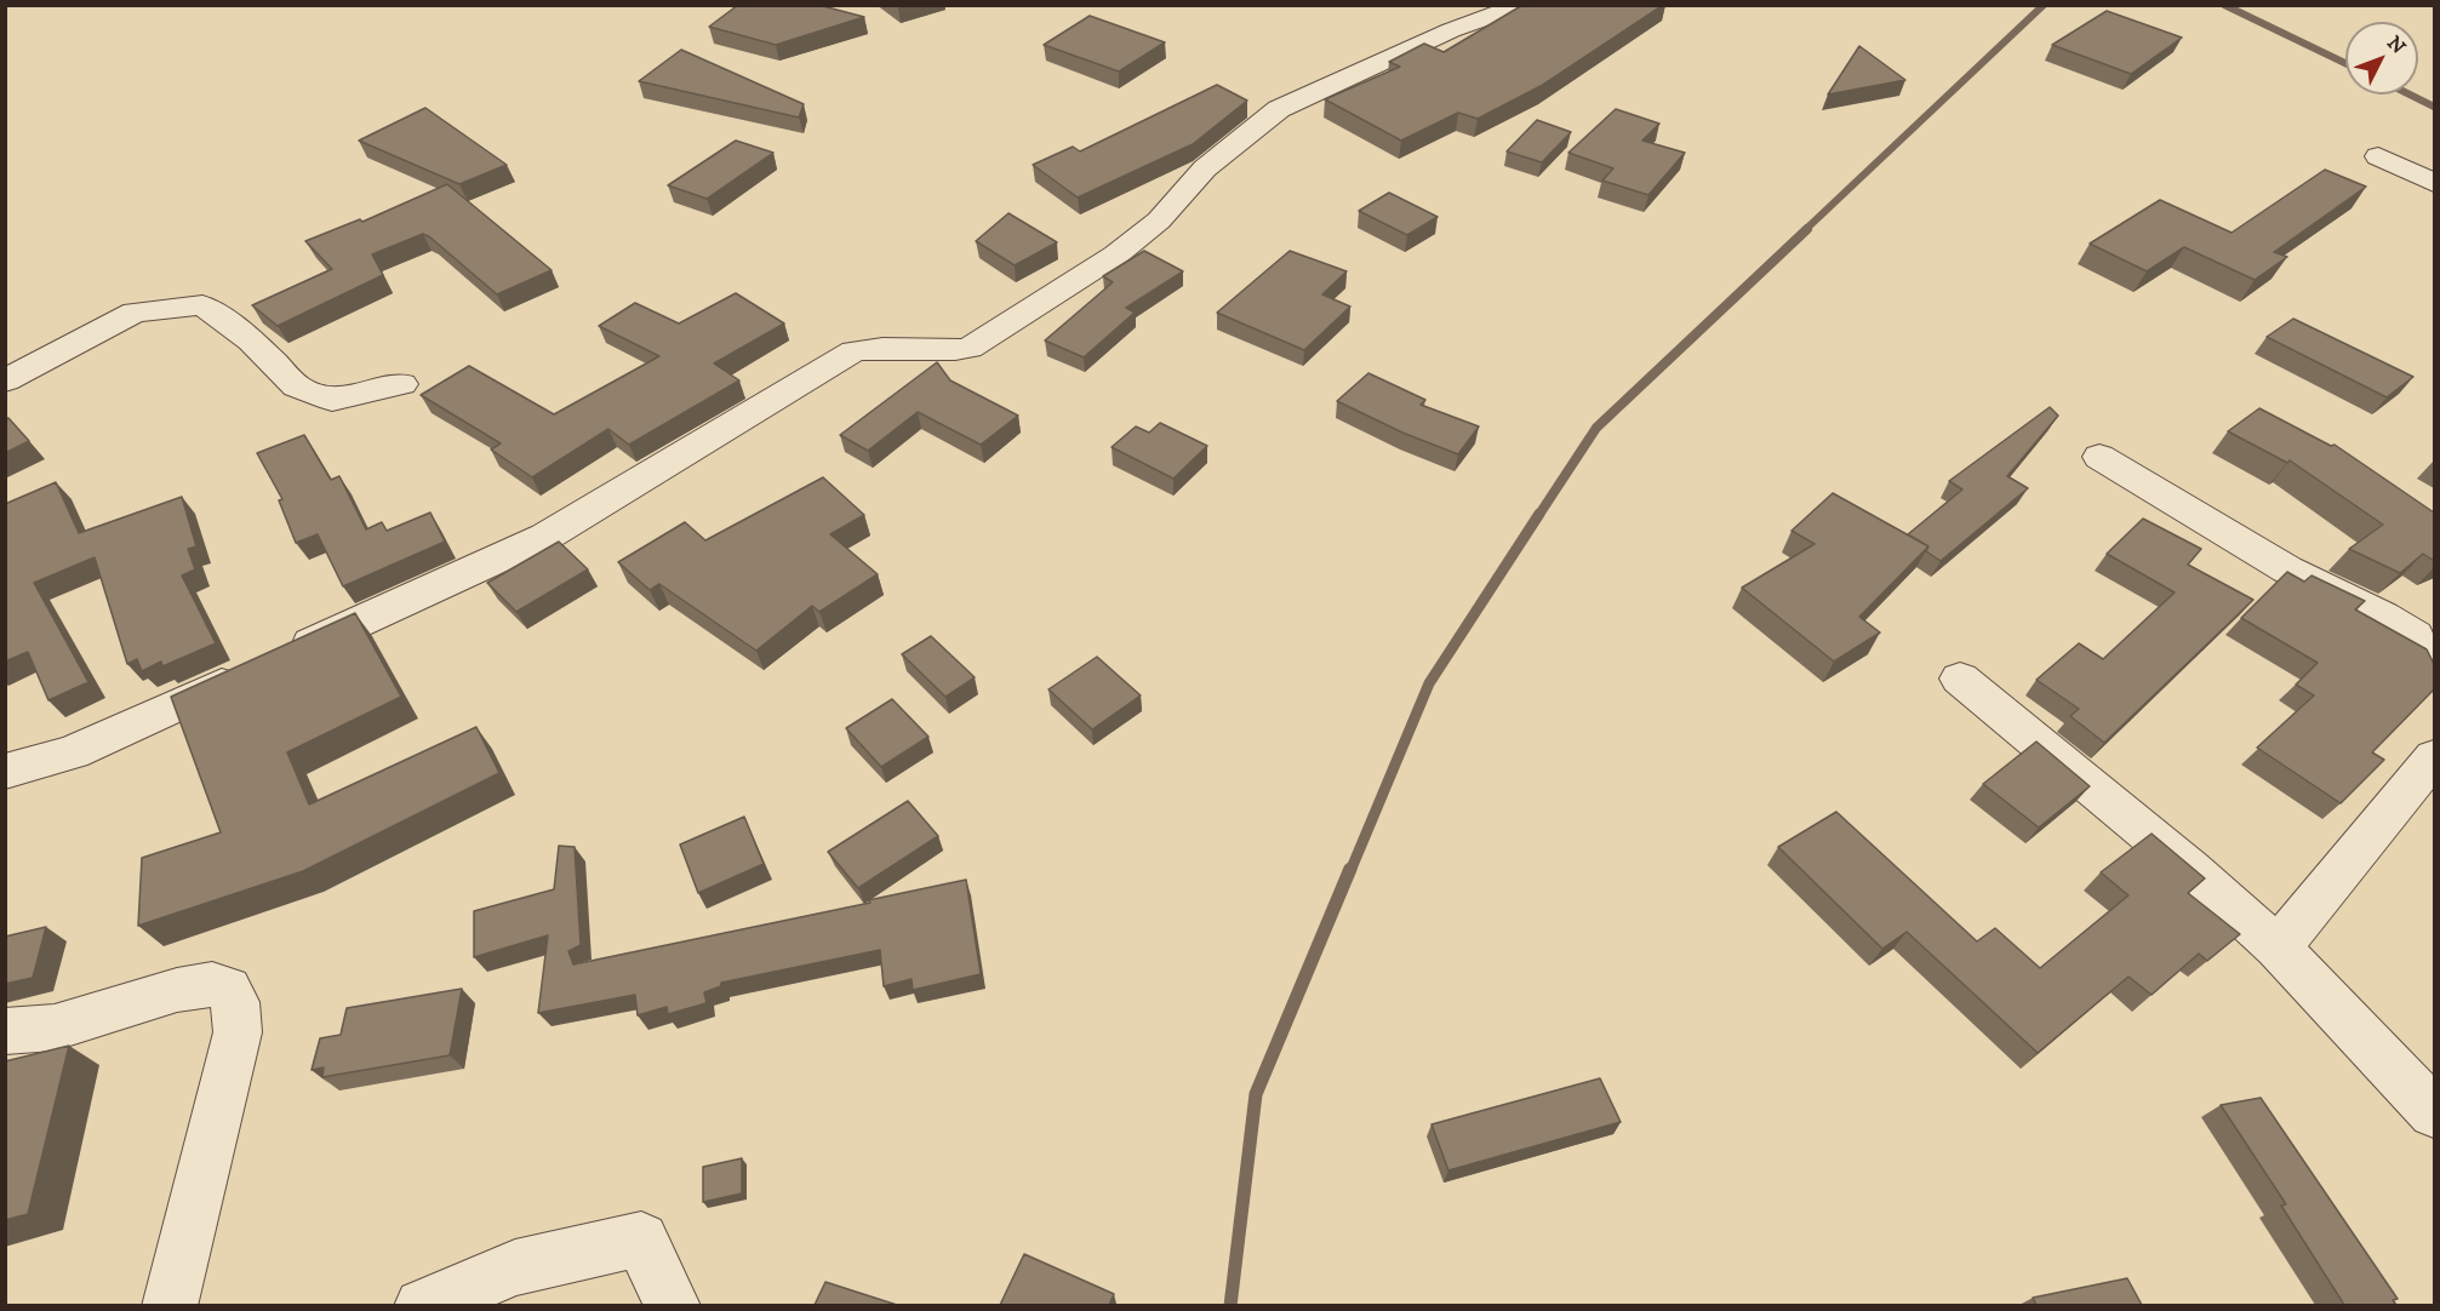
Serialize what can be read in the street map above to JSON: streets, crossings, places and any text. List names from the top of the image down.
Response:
{
  "north": "top right"
}
